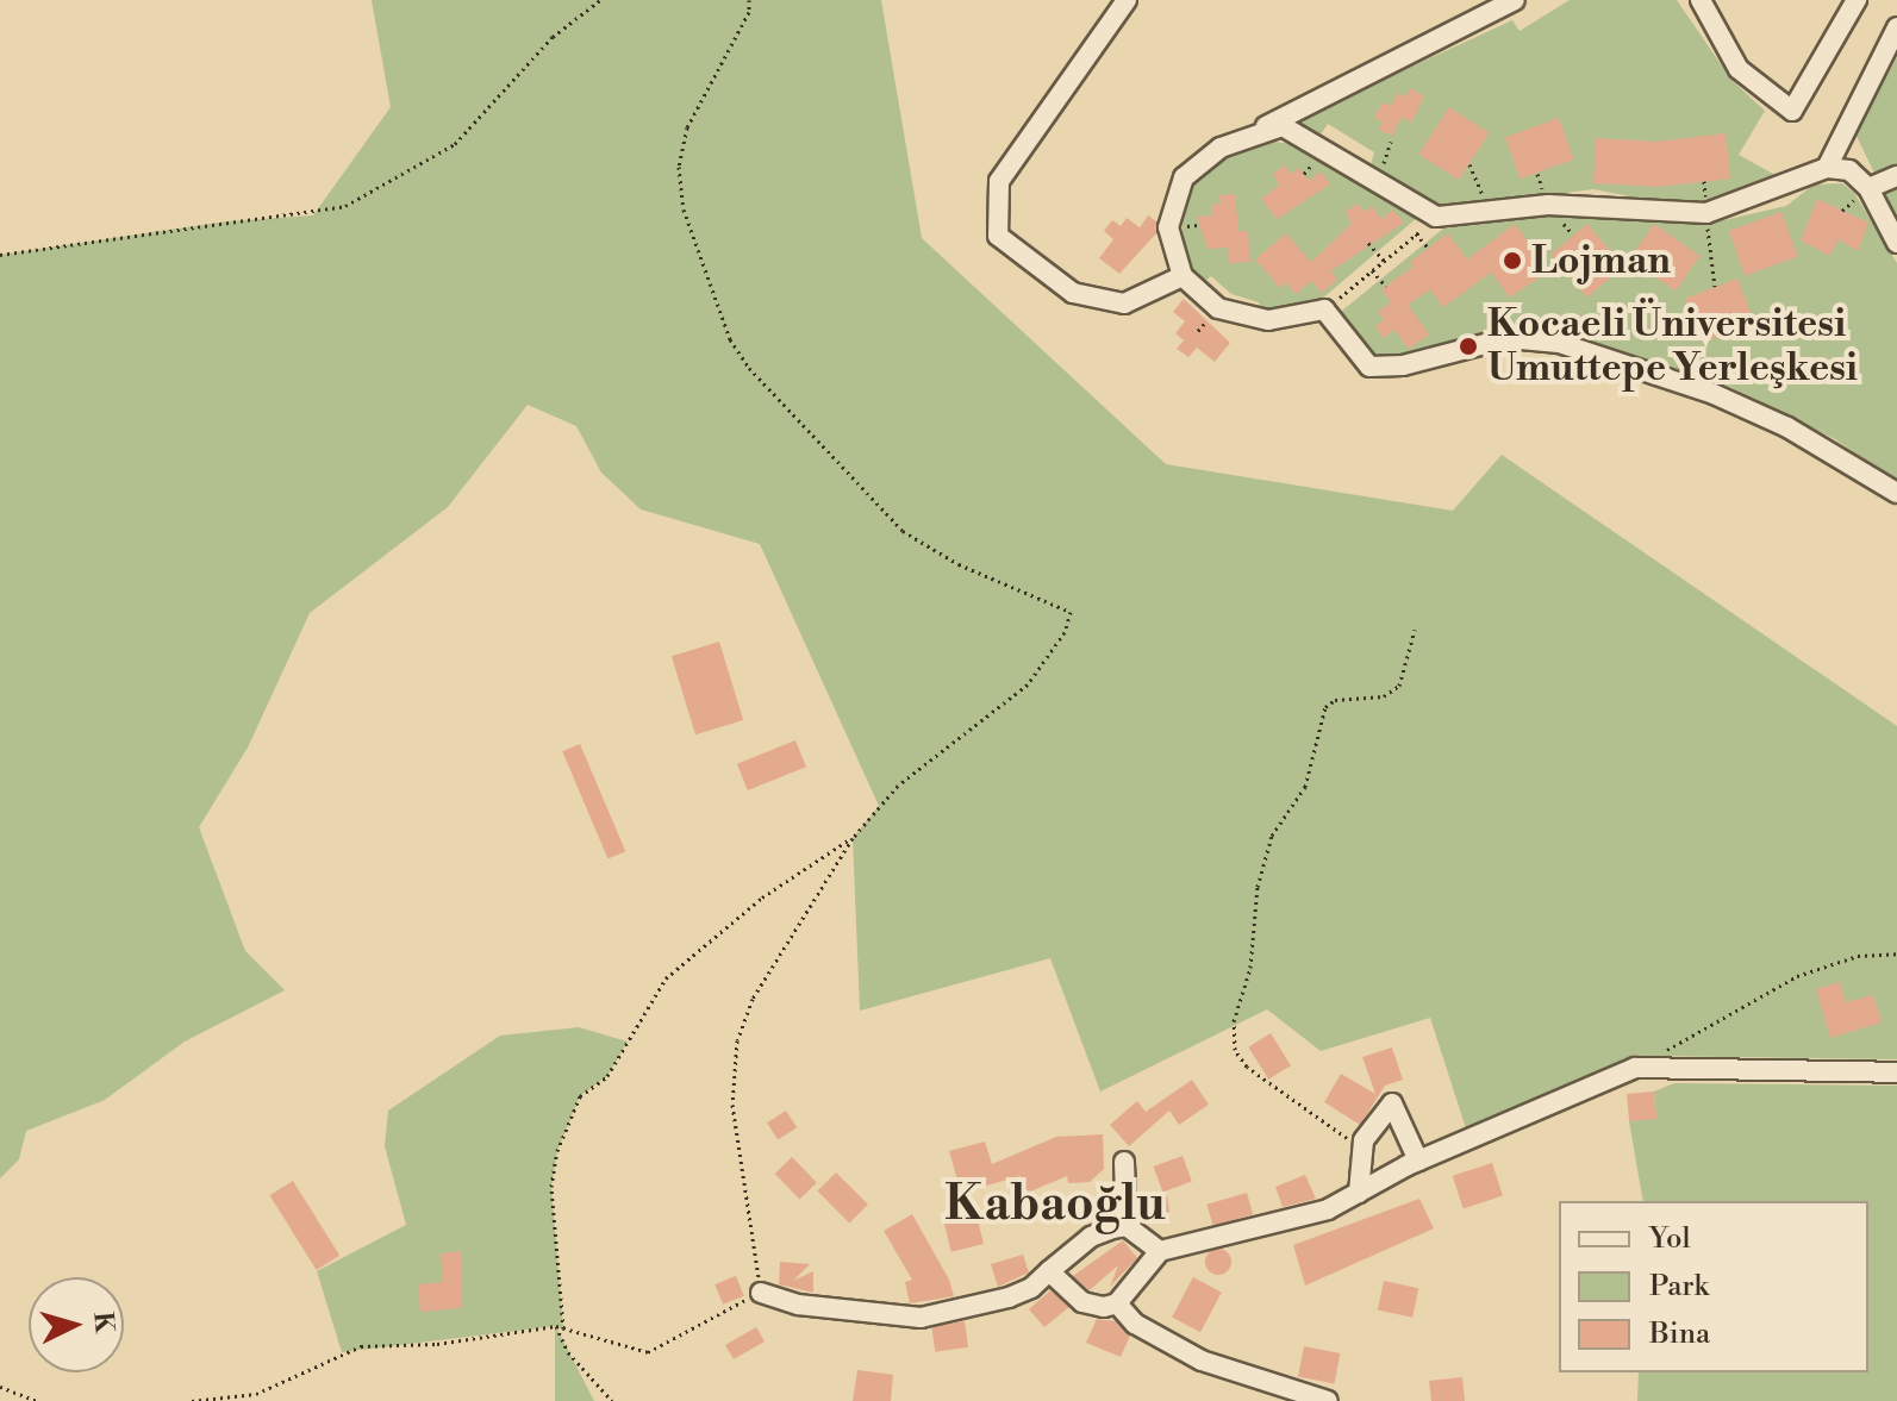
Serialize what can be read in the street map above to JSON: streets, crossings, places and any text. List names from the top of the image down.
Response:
{
  "districts": ["Kabaoğlu"],
  "places": ["Lojman", "Kocaeli Üniversitesi Umuttepe Yerleşkesi"],
  "legend": ["Yol", "Park", "Bina"],
  "north": "right"
}
